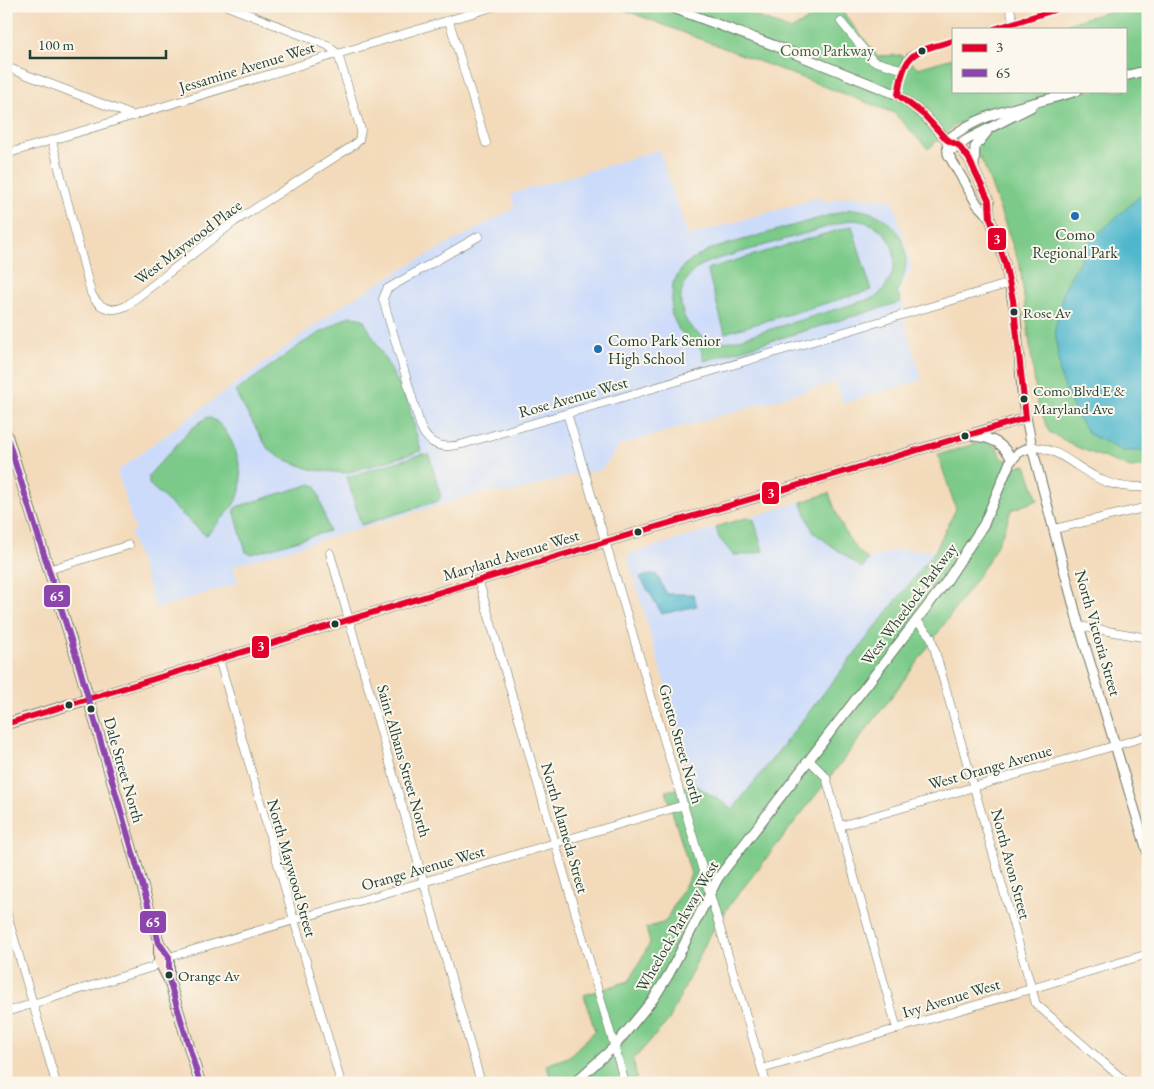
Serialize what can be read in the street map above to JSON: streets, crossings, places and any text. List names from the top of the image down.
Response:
{
  "streets": {
    "main road": ["Maryland Avenue West", "Dale Street North"],
    "street": [
      "Jessamine Avenue West",
      "West Maywood Place",
      "Rose Avenue West",
      "West Wheelock Parkway",
      "North Victoria Street",
      "Grotto Street North",
      "Saint Albans Street North",
      "West Orange Avenue",
      "North Alameda Street",
      "North Avon Street",
      "North Maywood Street",
      "Orange Avenue West",
      "Wheelock Parkway West",
      "Ivy Avenue West"
    ]
  },
  "crossings": [
    ["Jessamine Avenue West", "West Maywood Place"],
    ["Rose Avenue West", "North Victoria Street"],
    ["Rose Avenue West", "Grotto Street North"],
    ["Maryland Avenue West", "North Victoria Street"],
    ["Maryland Avenue West", "Grotto Street North"],
    ["Maryland Avenue West", "Saint Albans Street North"],
    ["Maryland Avenue West", "Dale Street North"],
    ["Maryland Avenue West", "North Alameda Street"],
    ["Maryland Avenue West", "North Maywood Street"],
    ["West Wheelock Parkway", "North Avon Street"],
    ["West Wheelock Parkway", "Wheelock Parkway West"],
    ["North Victoria Street", "West Orange Avenue"],
    ["Grotto Street North", "Orange Avenue West"],
    ["Grotto Street North", "Wheelock Parkway West"],
    ["Grotto Street North", "Ivy Avenue West"],
    ["Saint Albans Street North", "Orange Avenue West"],
    ["West Orange Avenue", "North Avon Street"],
    ["Dale Street North", "Orange Avenue West"],
    ["North Alameda Street", "Orange Avenue West"],
    ["North Alameda Street", "Wheelock Parkway West"],
    ["North Avon Street", "Ivy Avenue West"],
    ["North Maywood Street", "Orange Avenue West"]
  ],
  "parks": ["Como Parkway"],
  "places": [
    "Como Regional Park",
    "Rose Av",
    "Como Park Senior High School",
    "Como Blvd E & Maryland Ave",
    "Orange Av"
  ],
  "lines": ["transit line 3", "transit line 65"],
  "legend": ["3", "65"],
  "scale_bar": "100 m"
}
